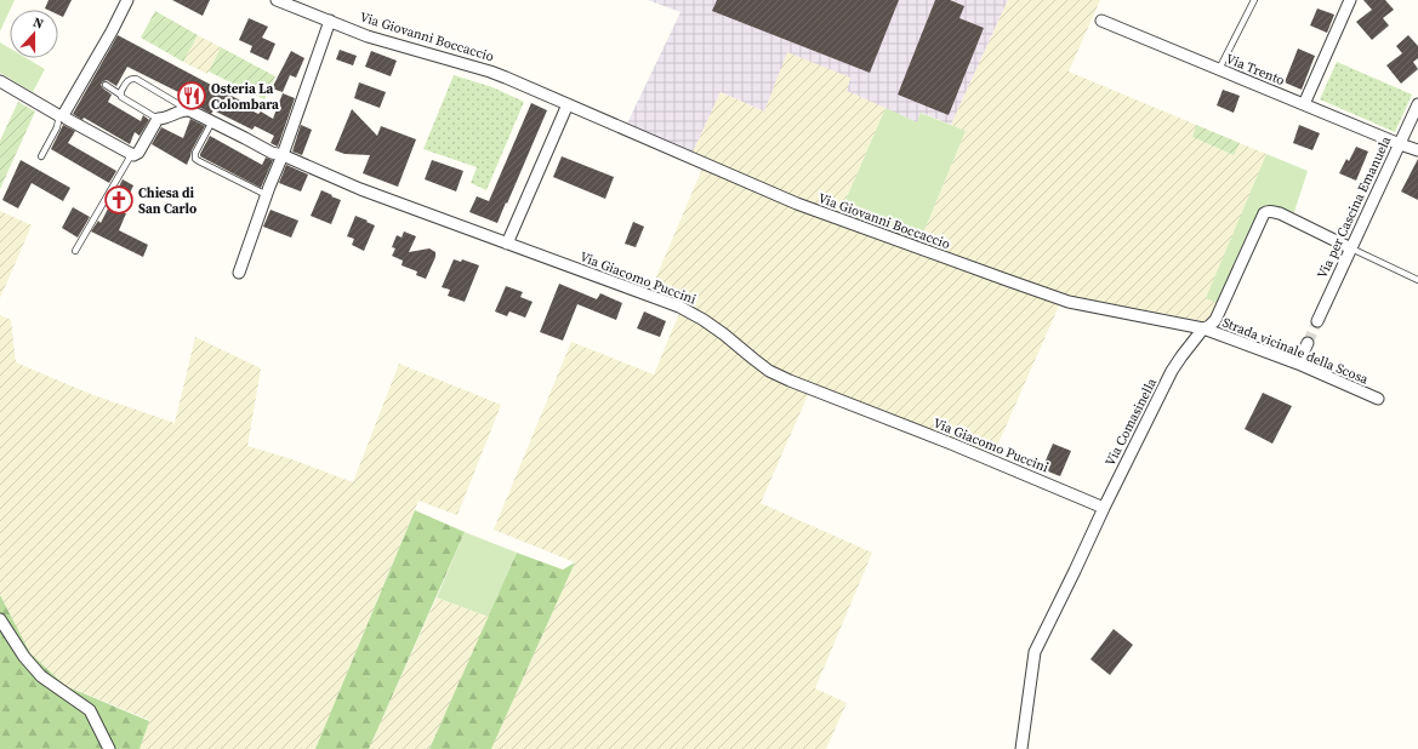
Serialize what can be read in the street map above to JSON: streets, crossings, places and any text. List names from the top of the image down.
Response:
{
  "streets": {
    "street": [
      "Via Giovanni Boccaccio",
      "Via Trento",
      "Via per Cascina Emanuela",
      "Via Giacomo Puccini",
      "Strada vicinale della Scosa",
      "Via Comasinella"
    ]
  },
  "crossings": [
    ["Via Giovanni Boccaccio", "Strada vicinale della Scosa"],
    ["Via Giovanni Boccaccio", "Via Comasinella"],
    ["Via Trento", "Via per Cascina Emanuela"],
    ["Via per Cascina Emanuela", "Via Comasinella"],
    ["Via Giacomo Puccini", "Via Comasinella"],
    ["Strada vicinale della Scosa", "Via Comasinella"]
  ],
  "places": {
    "restaurant": ["Osteria La Colombara"],
    "church": ["Chiesa di San Carlo"]
  },
  "north": "top"
}
